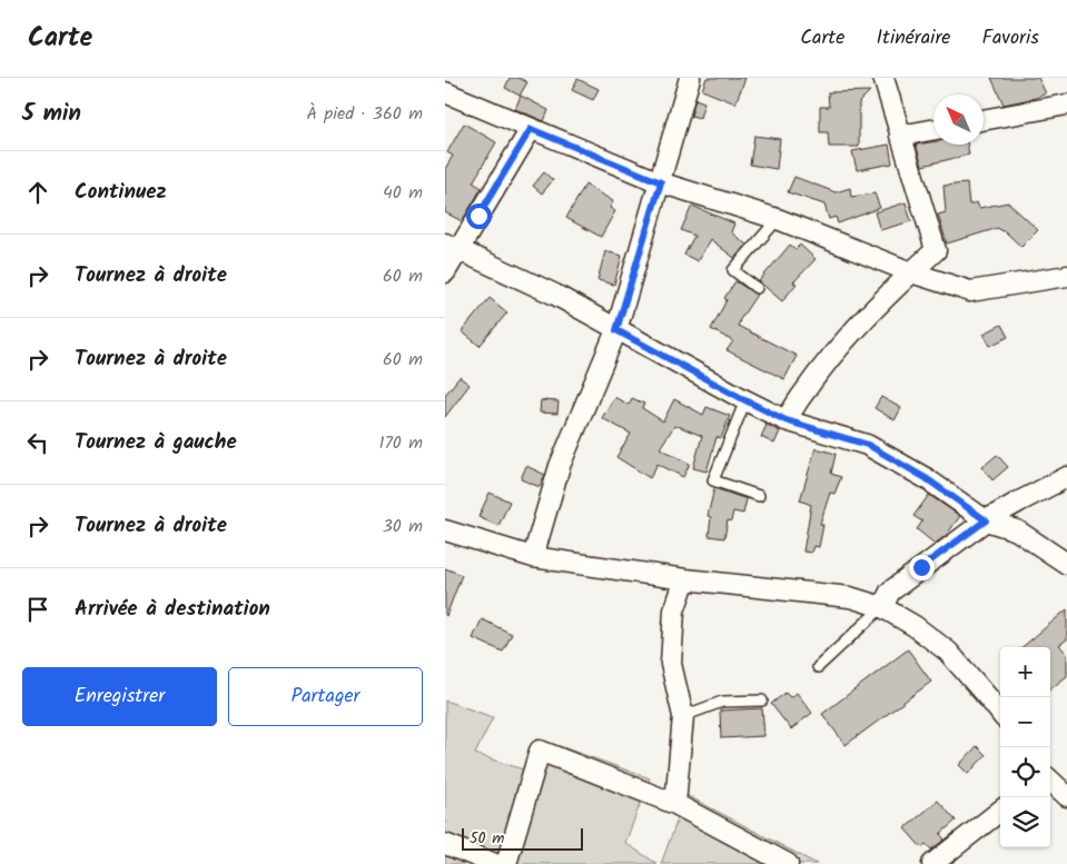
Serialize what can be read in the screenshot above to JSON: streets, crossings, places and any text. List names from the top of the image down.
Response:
{
  "scale_bar": "50 m",
  "north": "top left",
  "page": {
    "header": "Carte",
    "nav": ["Carte", "Itinéraire", "Favoris"],
    "heading": ["5 min", "À pied · 360 m"],
    "list": [
      ["Continuez", "40 m"],
      ["Tournez à droite", "60 m"],
      ["Tournez à droite", "60 m"],
      ["Tournez à gauche", "170 m"],
      ["Tournez à droite", "30 m"],
      "Arrivée à destination"
    ],
    "map_buttons": ["+", "−"],
    "buttons": ["Enregistrer", "Partager"],
    "scale": "50 m"
  }
}
